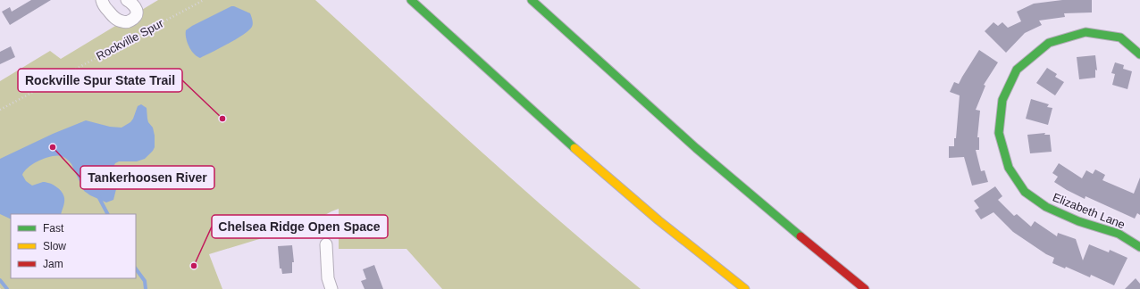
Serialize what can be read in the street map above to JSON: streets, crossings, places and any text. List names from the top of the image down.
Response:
{
  "streets": {
    "main road": ["Elizabeth Lane"],
    "path": ["Rockville Spur"]
  },
  "places": ["Rockville Spur State Trail", "Tankerhoosen River", "Chelsea Ridge Open Space"],
  "legend": ["Fast", "Slow", "Jam"]
}
